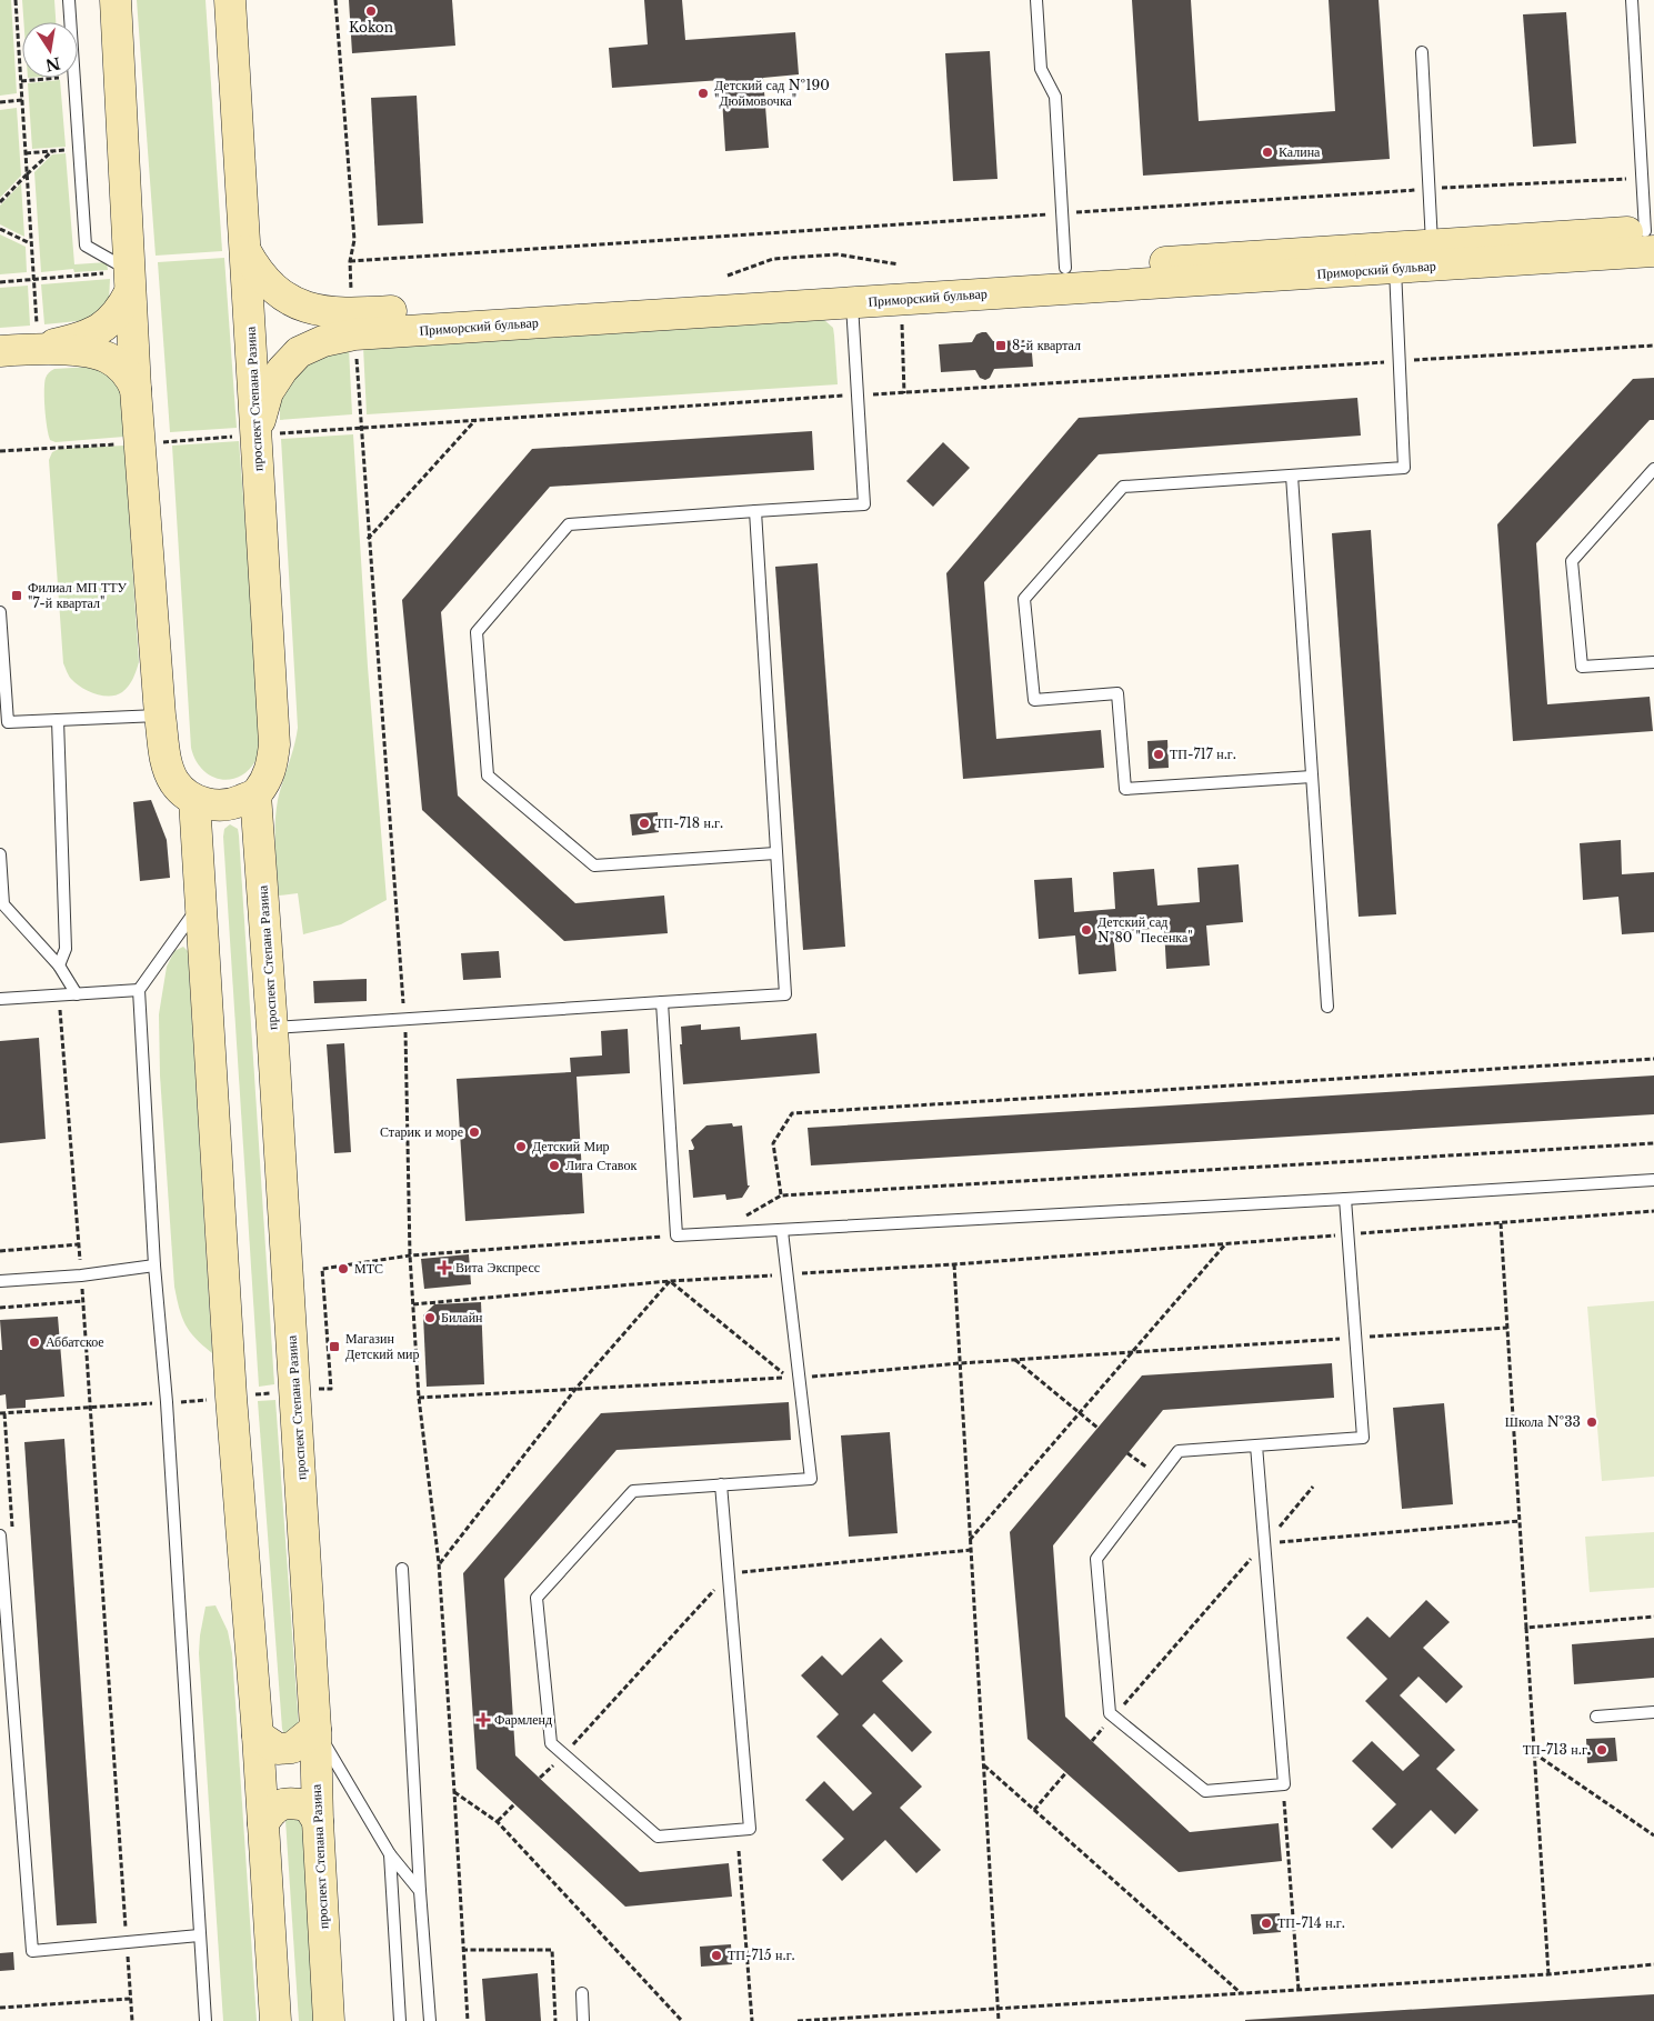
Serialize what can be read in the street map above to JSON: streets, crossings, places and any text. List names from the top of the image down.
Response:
{
  "streets": {
    "main road": ["Приморский бульвар", "проспект Степана Разина"]
  },
  "crossings": [
    ["Приморский бульвар", "проспект Степана Разина"]
  ],
  "places": {
    "other": [
      "Kokon",
      "Детский сад №190 \"Дюймовочка\"",
      "Калина",
      "ТП-717 н.г.",
      "ТП-718 н.г.",
      "Детский сад №80 \"Песенка\"",
      "Старик и море",
      "Детский Мир",
      "Лига Ставок",
      "МТС",
      "Билайн",
      "Аббатское",
      "Школа №33",
      "ТП-713 н.г.",
      "ТП-714 н.г.",
      "ТП-715 н.г."
    ],
    "transit": ["8-й квартал", "Филиал МП ТТУ \"7-й квартал\"", "Магазин Детский мир"],
    "health": ["Вита Экспресс", "Фармленд"]
  },
  "north": "bottom"
}
